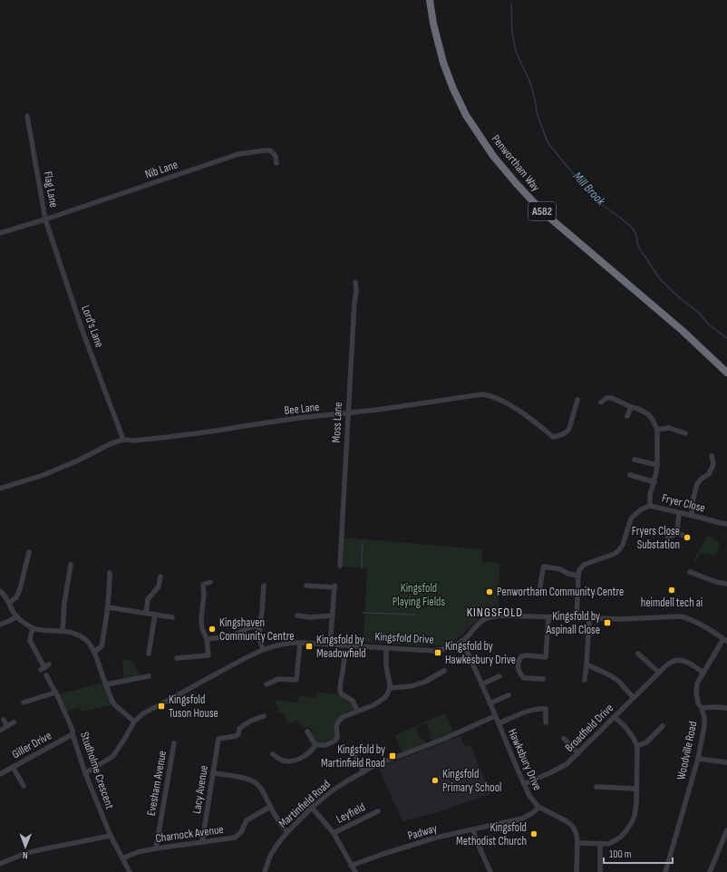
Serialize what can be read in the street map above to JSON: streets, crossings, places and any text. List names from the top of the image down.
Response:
{
  "streets": {
    "highway": ["Penwortham Way", "A582"],
    "street": [
      "Nib Lane",
      "Flag Lane",
      "Lord's Lane",
      "Bee Lane",
      "Moss Lane",
      "Fryer Close",
      "Kingsfold Drive",
      "Broadfield Drive",
      "Giller Drive",
      "Woodville Road",
      "Hawksbury Drive",
      "Studholme Crescent",
      "Evesham Avenue",
      "Lacy Avenue",
      "Martinfield Road",
      "Leyfield",
      "Padway",
      "Charnock Avenue"
    ]
  },
  "crossings": [
    ["Nib Lane", "Flag Lane"],
    ["Nib Lane", "Lord's Lane"],
    ["Flag Lane", "Lord's Lane"],
    ["Lord's Lane", "Bee Lane"],
    ["Bee Lane", "Moss Lane"],
    ["Kingsfold Drive", "Woodville Road"],
    ["Kingsfold Drive", "Hawksbury Drive"],
    ["Kingsfold Drive", "Studholme Crescent"],
    ["Broadfield Drive", "Woodville Road"],
    ["Broadfield Drive", "Hawksbury Drive"],
    ["Giller Drive", "Studholme Crescent"],
    ["Hawksbury Drive", "Martinfield Road"],
    ["Hawksbury Drive", "Padway"],
    ["Studholme Crescent", "Charnock Avenue"],
    ["Evesham Avenue", "Charnock Avenue"],
    ["Lacy Avenue", "Charnock Avenue"]
  ],
  "districts": ["KINGSFOLD"],
  "water": ["Mill Brook"],
  "parks": ["Kingsfold Playing Fields"],
  "places": {
    "other": [
      "Fryers Close Substation",
      "heimdell tech ai",
      "Penwortham Community Centre",
      "Kingshaven Community Centre",
      "Kingsfold Primary School",
      "Kingsfold Methodist Church"
    ],
    "transit": [
      "Kingsfold by Aspinall Close",
      "Kingsfold by Meadowfield",
      "Kingsfold by Hawkesbury Drive",
      "Kingsfold Tuson House",
      "Kingsfold by Martinfield Road"
    ]
  },
  "scale_bar": "100 m",
  "north": "bottom"
}
